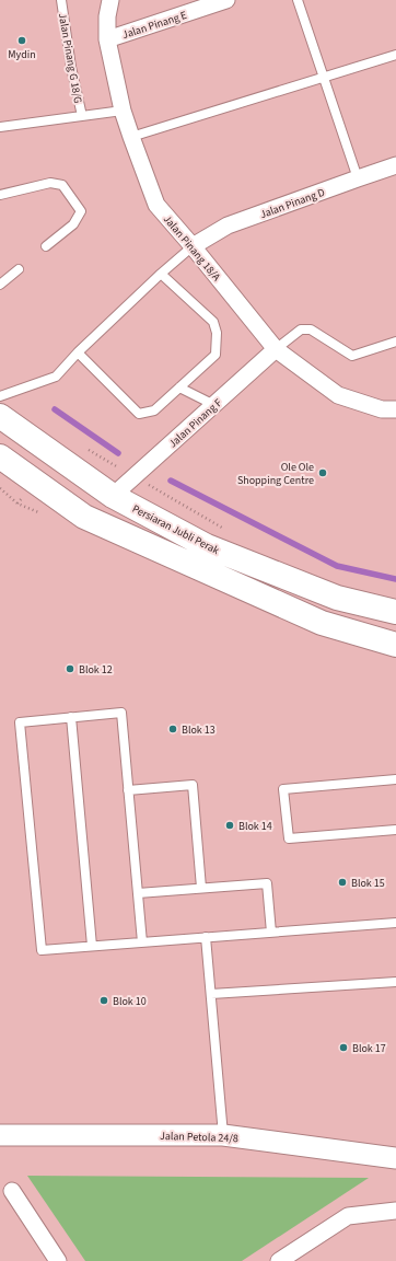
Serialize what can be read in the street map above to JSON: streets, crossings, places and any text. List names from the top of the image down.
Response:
{
  "streets": {
    "main road": ["Persiaran Jubli Perak"],
    "street": [
      "Jalan Pinang E",
      "Jalan Pinang D",
      "Jalan Pinang 18/A",
      "Jalan Pinang F",
      "Jalan Petola 24/8"
    ],
    "lane": ["Jalan Pinang G 18/G"]
  },
  "crossings": [
    ["Jalan Pinang E", "Jalan Pinang 18/A"],
    ["Jalan Pinang D", "Jalan Pinang 18/A"],
    ["Jalan Pinang 18/A", "Jalan Pinang F"],
    ["Jalan Pinang F", "Persiaran Jubli Perak"]
  ],
  "places": [
    "Mydin",
    "Ole Ole Shopping Centre",
    "Blok 12",
    "Blok 13",
    "Blok 14",
    "Blok 15",
    "Blok 10",
    "Blok 17"
  ]
}
